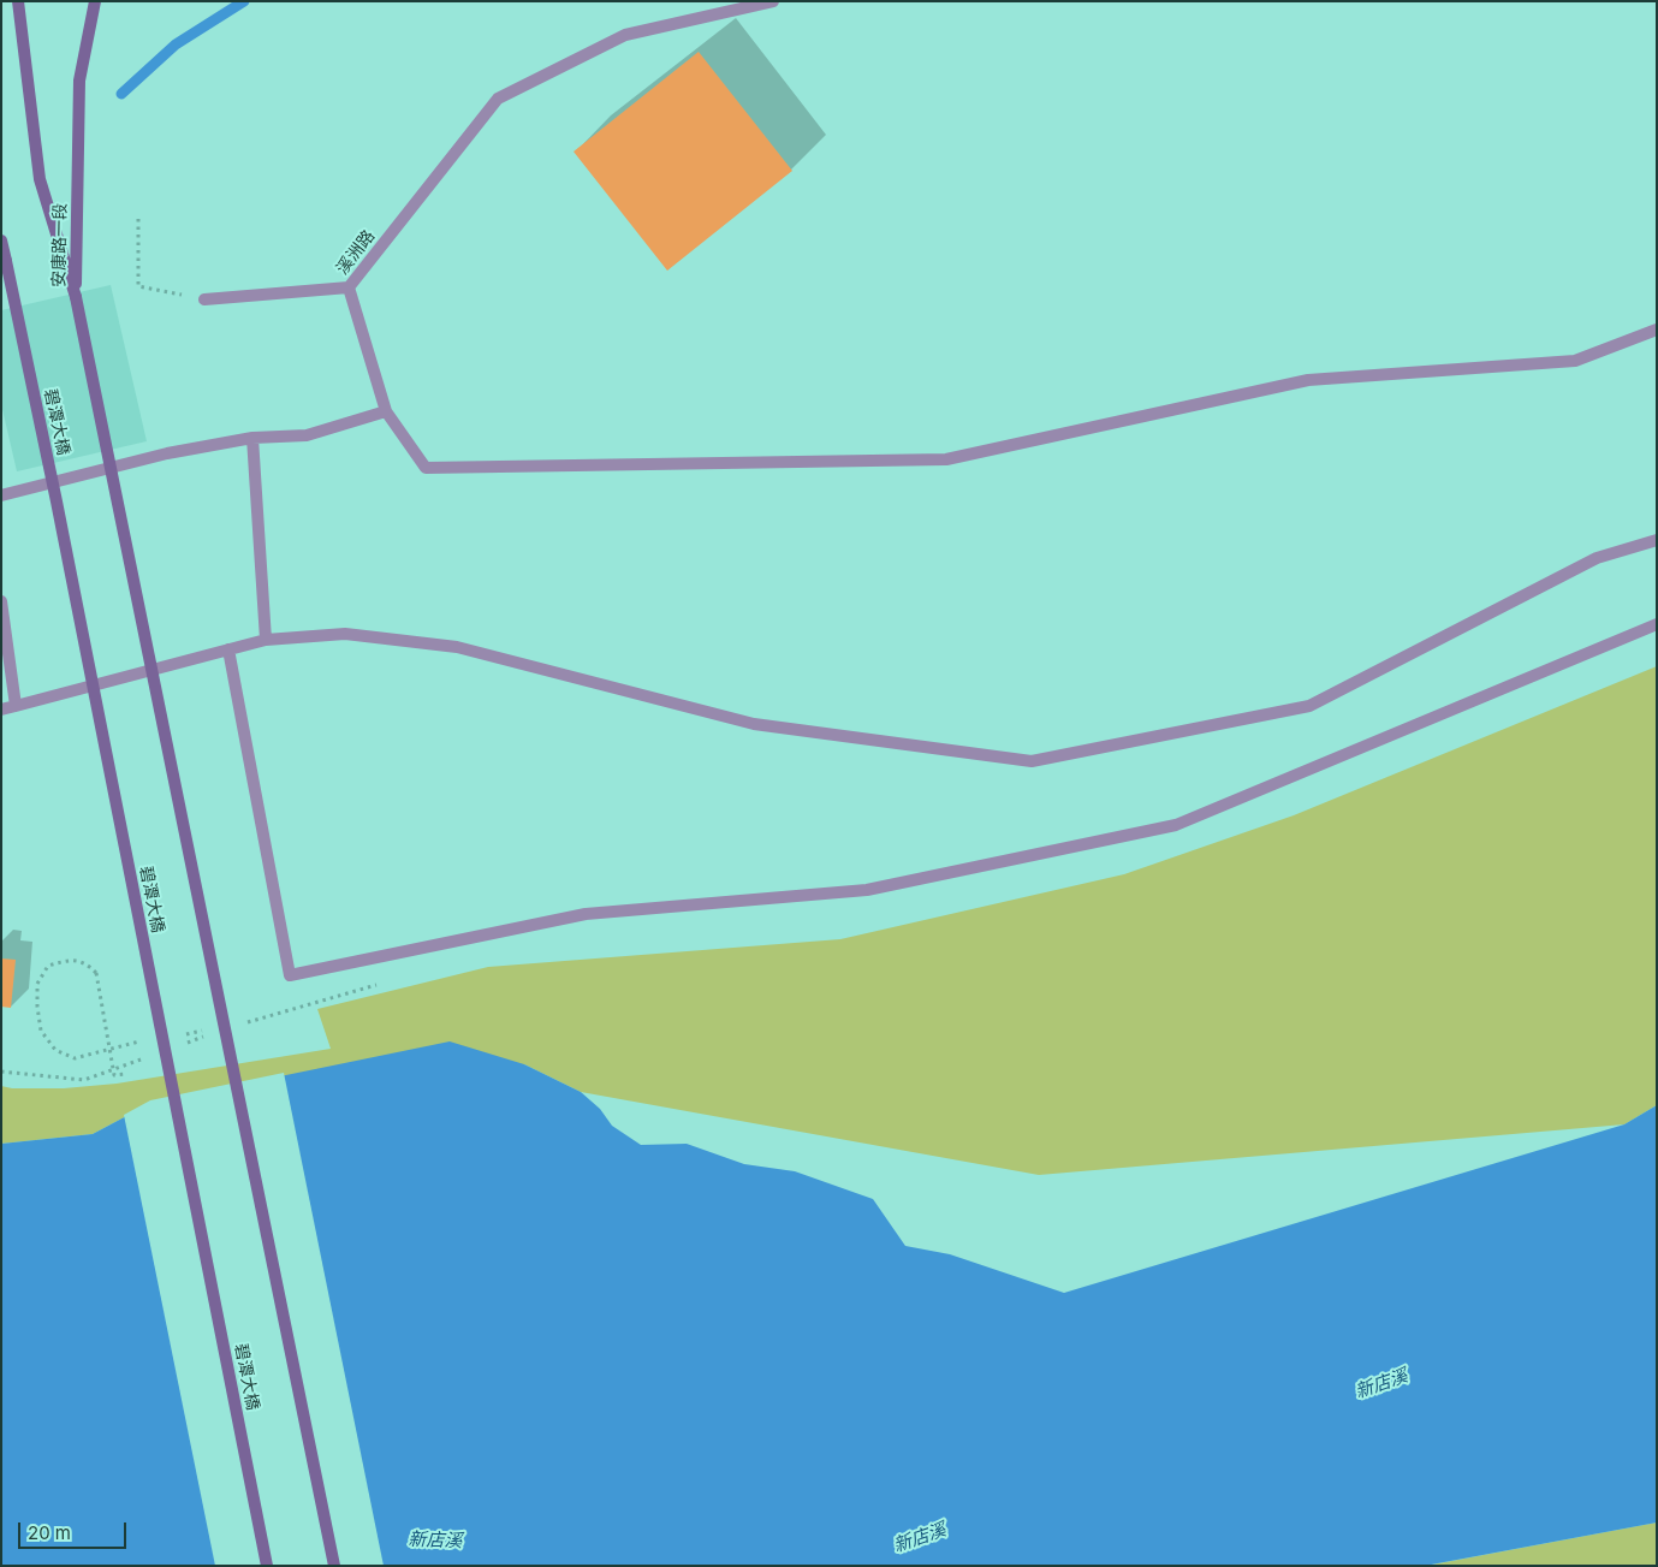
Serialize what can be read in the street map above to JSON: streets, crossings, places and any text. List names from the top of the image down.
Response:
{
  "streets": {
    "main road": ["安康路一段", "碧潭大橋"],
    "lane": ["溪洲路"]
  },
  "water": ["新店溪"],
  "scale_bar": "20 m"
}
